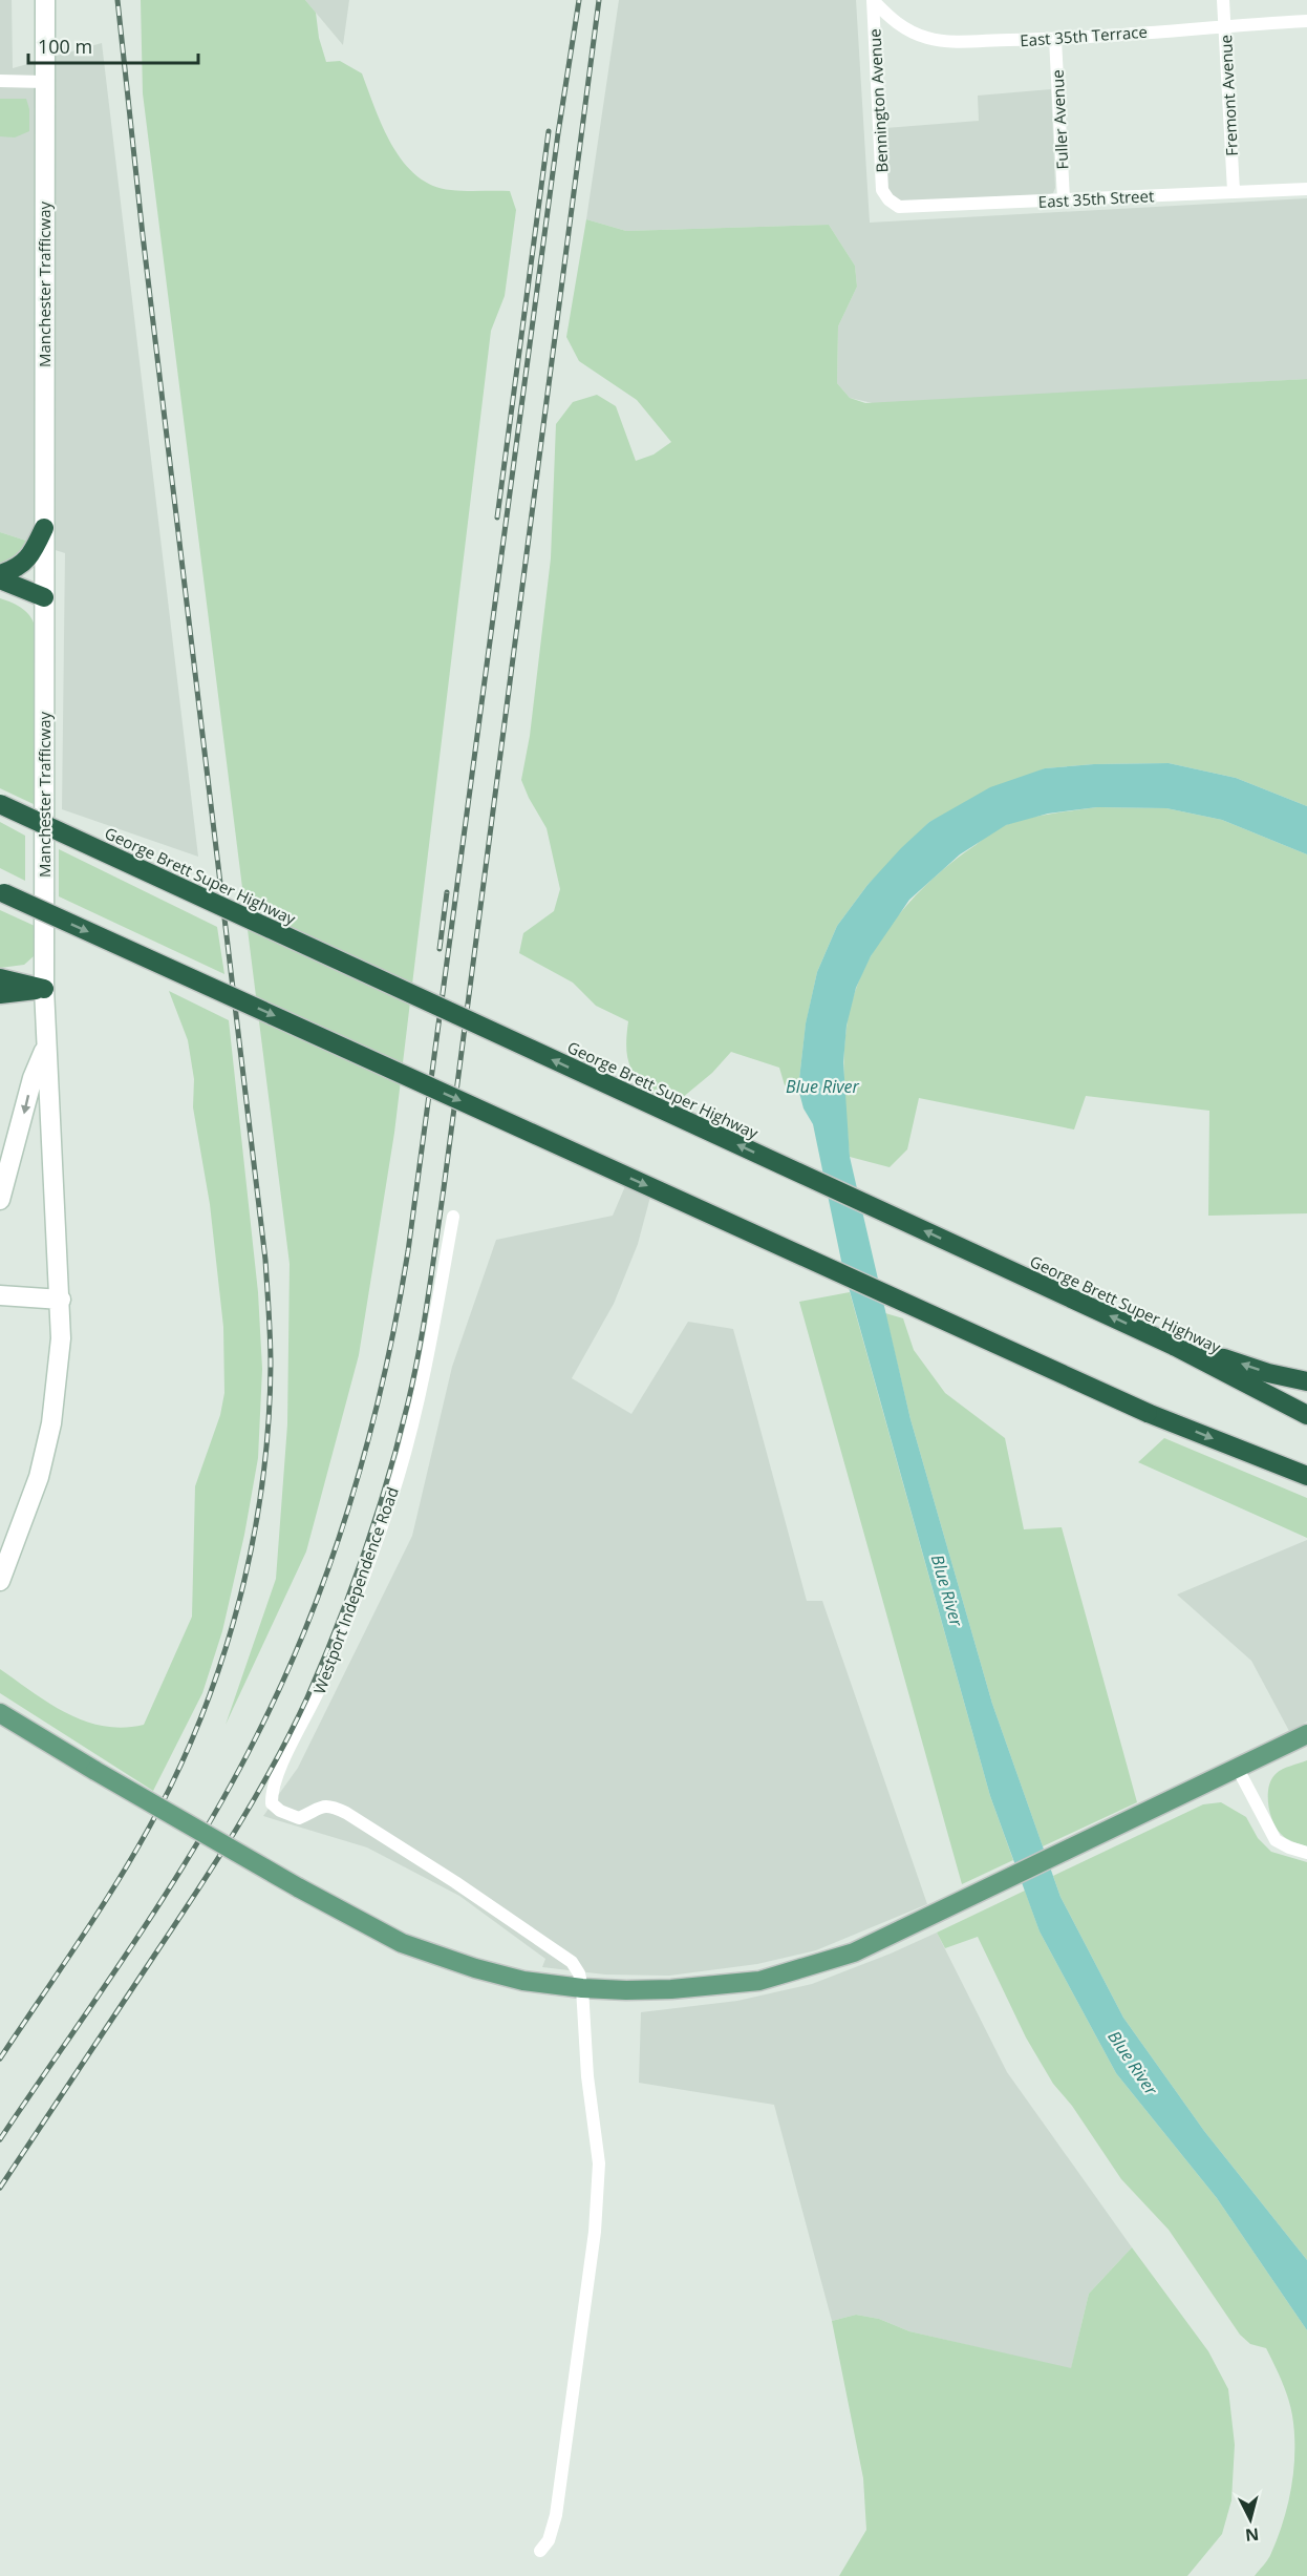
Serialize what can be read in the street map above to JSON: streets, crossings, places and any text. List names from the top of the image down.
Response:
{
  "streets": {
    "highway": ["George Brett Super Highway"],
    "main road": ["Manchester Trafficway"],
    "street": [
      "East 35th Terrace",
      "Fremont Avenue",
      "Bennington Avenue",
      "Fuller Avenue",
      "East 35th Street",
      "Westport Independence Road"
    ]
  },
  "crossings": [
    ["East 35th Terrace", "Fremont Avenue"],
    ["East 35th Terrace", "Bennington Avenue"],
    ["East 35th Terrace", "Fuller Avenue"],
    ["Fremont Avenue", "East 35th Street"],
    ["Bennington Avenue", "East 35th Street"],
    ["Fuller Avenue", "East 35th Street"]
  ],
  "water": ["Blue River"],
  "scale_bar": "100 m",
  "north": "bottom"
}
